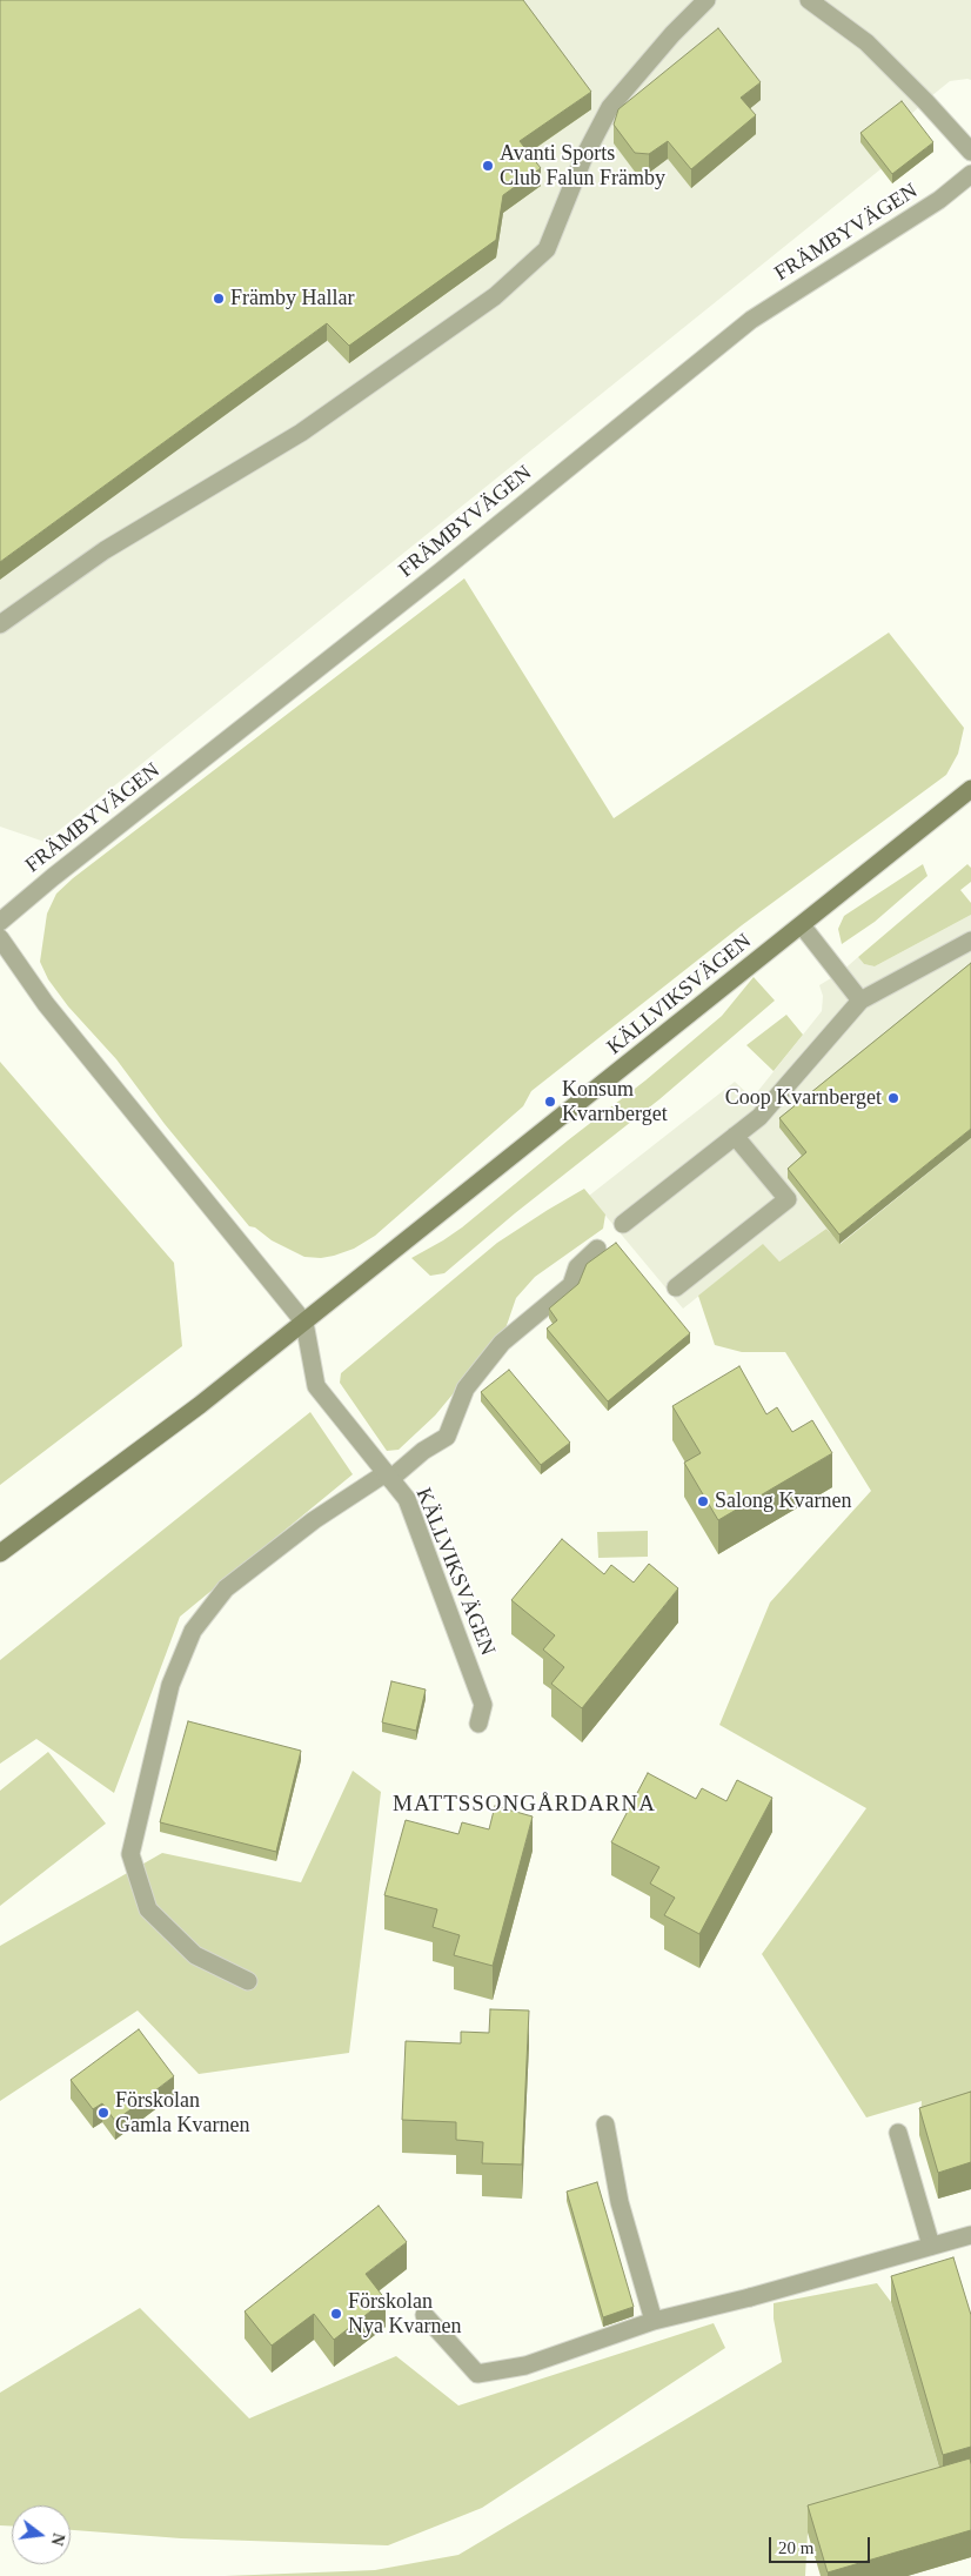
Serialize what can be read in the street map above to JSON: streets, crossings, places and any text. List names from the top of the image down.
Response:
{
  "streets": {
    "street": ["FRÄMBYVÄGEN", "KÄLLVIKSVÄGEN"]
  },
  "districts": ["MATTSSONGÅRDARNA"],
  "places": [
    "Avanti Sports Club Falun Främby",
    "Främby Hallar",
    "Coop Kvarnberget",
    "Konsum Kvarnberget",
    "Salong Kvarnen",
    "Förskolan Gamla Kvarnen",
    "Förskolan Nya Kvarnen"
  ],
  "scale_bar": "20 m",
  "north": "right"
}
